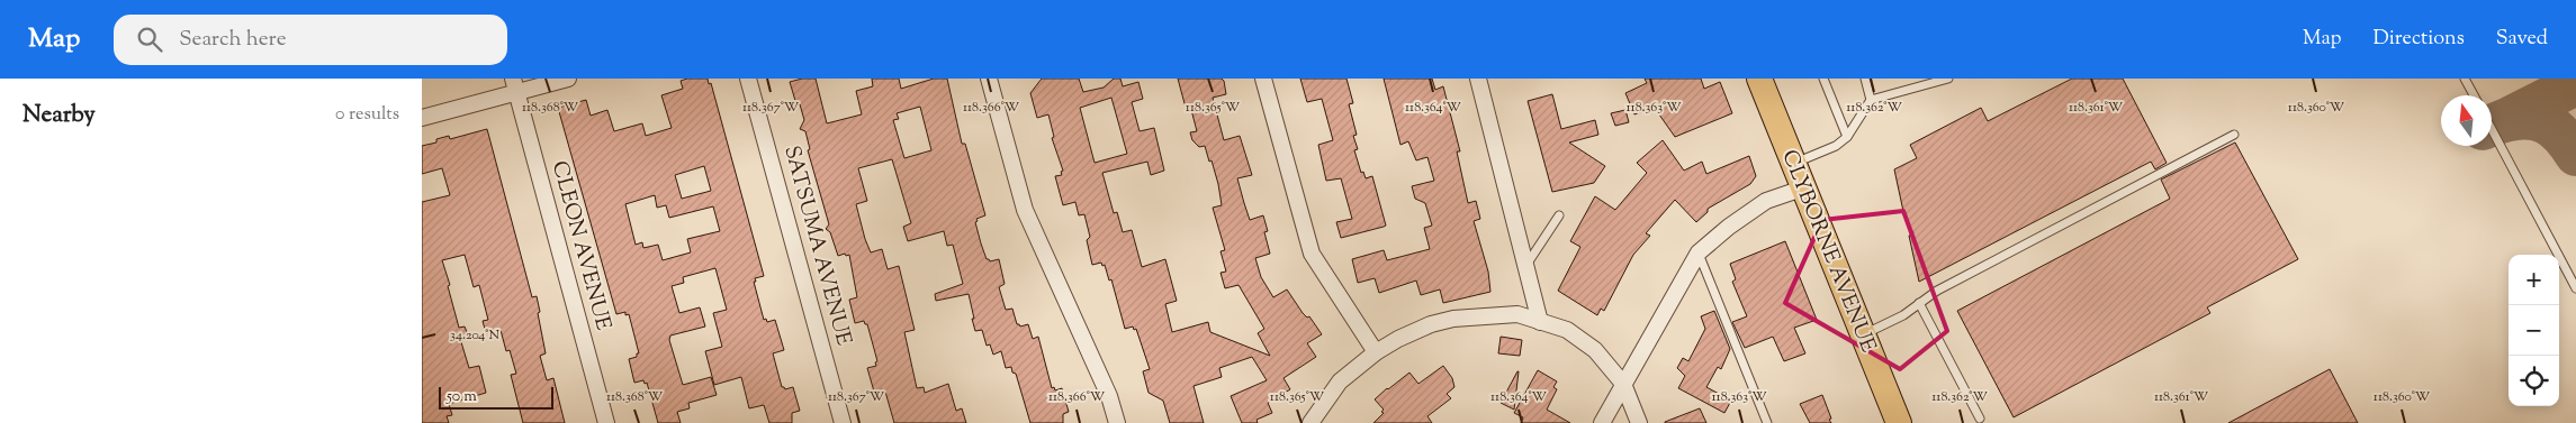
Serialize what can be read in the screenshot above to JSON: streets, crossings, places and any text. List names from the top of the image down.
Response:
{
  "streets": {
    "main road": ["CLYBORNE AVENUE"],
    "street": ["CLEON AVENUE", "SATSUMA AVENUE"]
  },
  "scale_bar": "50 m",
  "north": "top",
  "page": {
    "header": "Map",
    "search": "Search here",
    "nav": ["Map", "Directions", "Saved"],
    "heading": ["Nearby", "0 results"],
    "map_buttons": ["+", "−"],
    "scale": "50 m"
  },
  "coordinates": [
    "118.368°W",
    "118.367°W",
    "118.366°W",
    "118.365°W",
    "118.364°W",
    "118.363°W",
    "118.362°W",
    "118.361°W",
    "118.360°W",
    "34.204°N"
  ]
}
